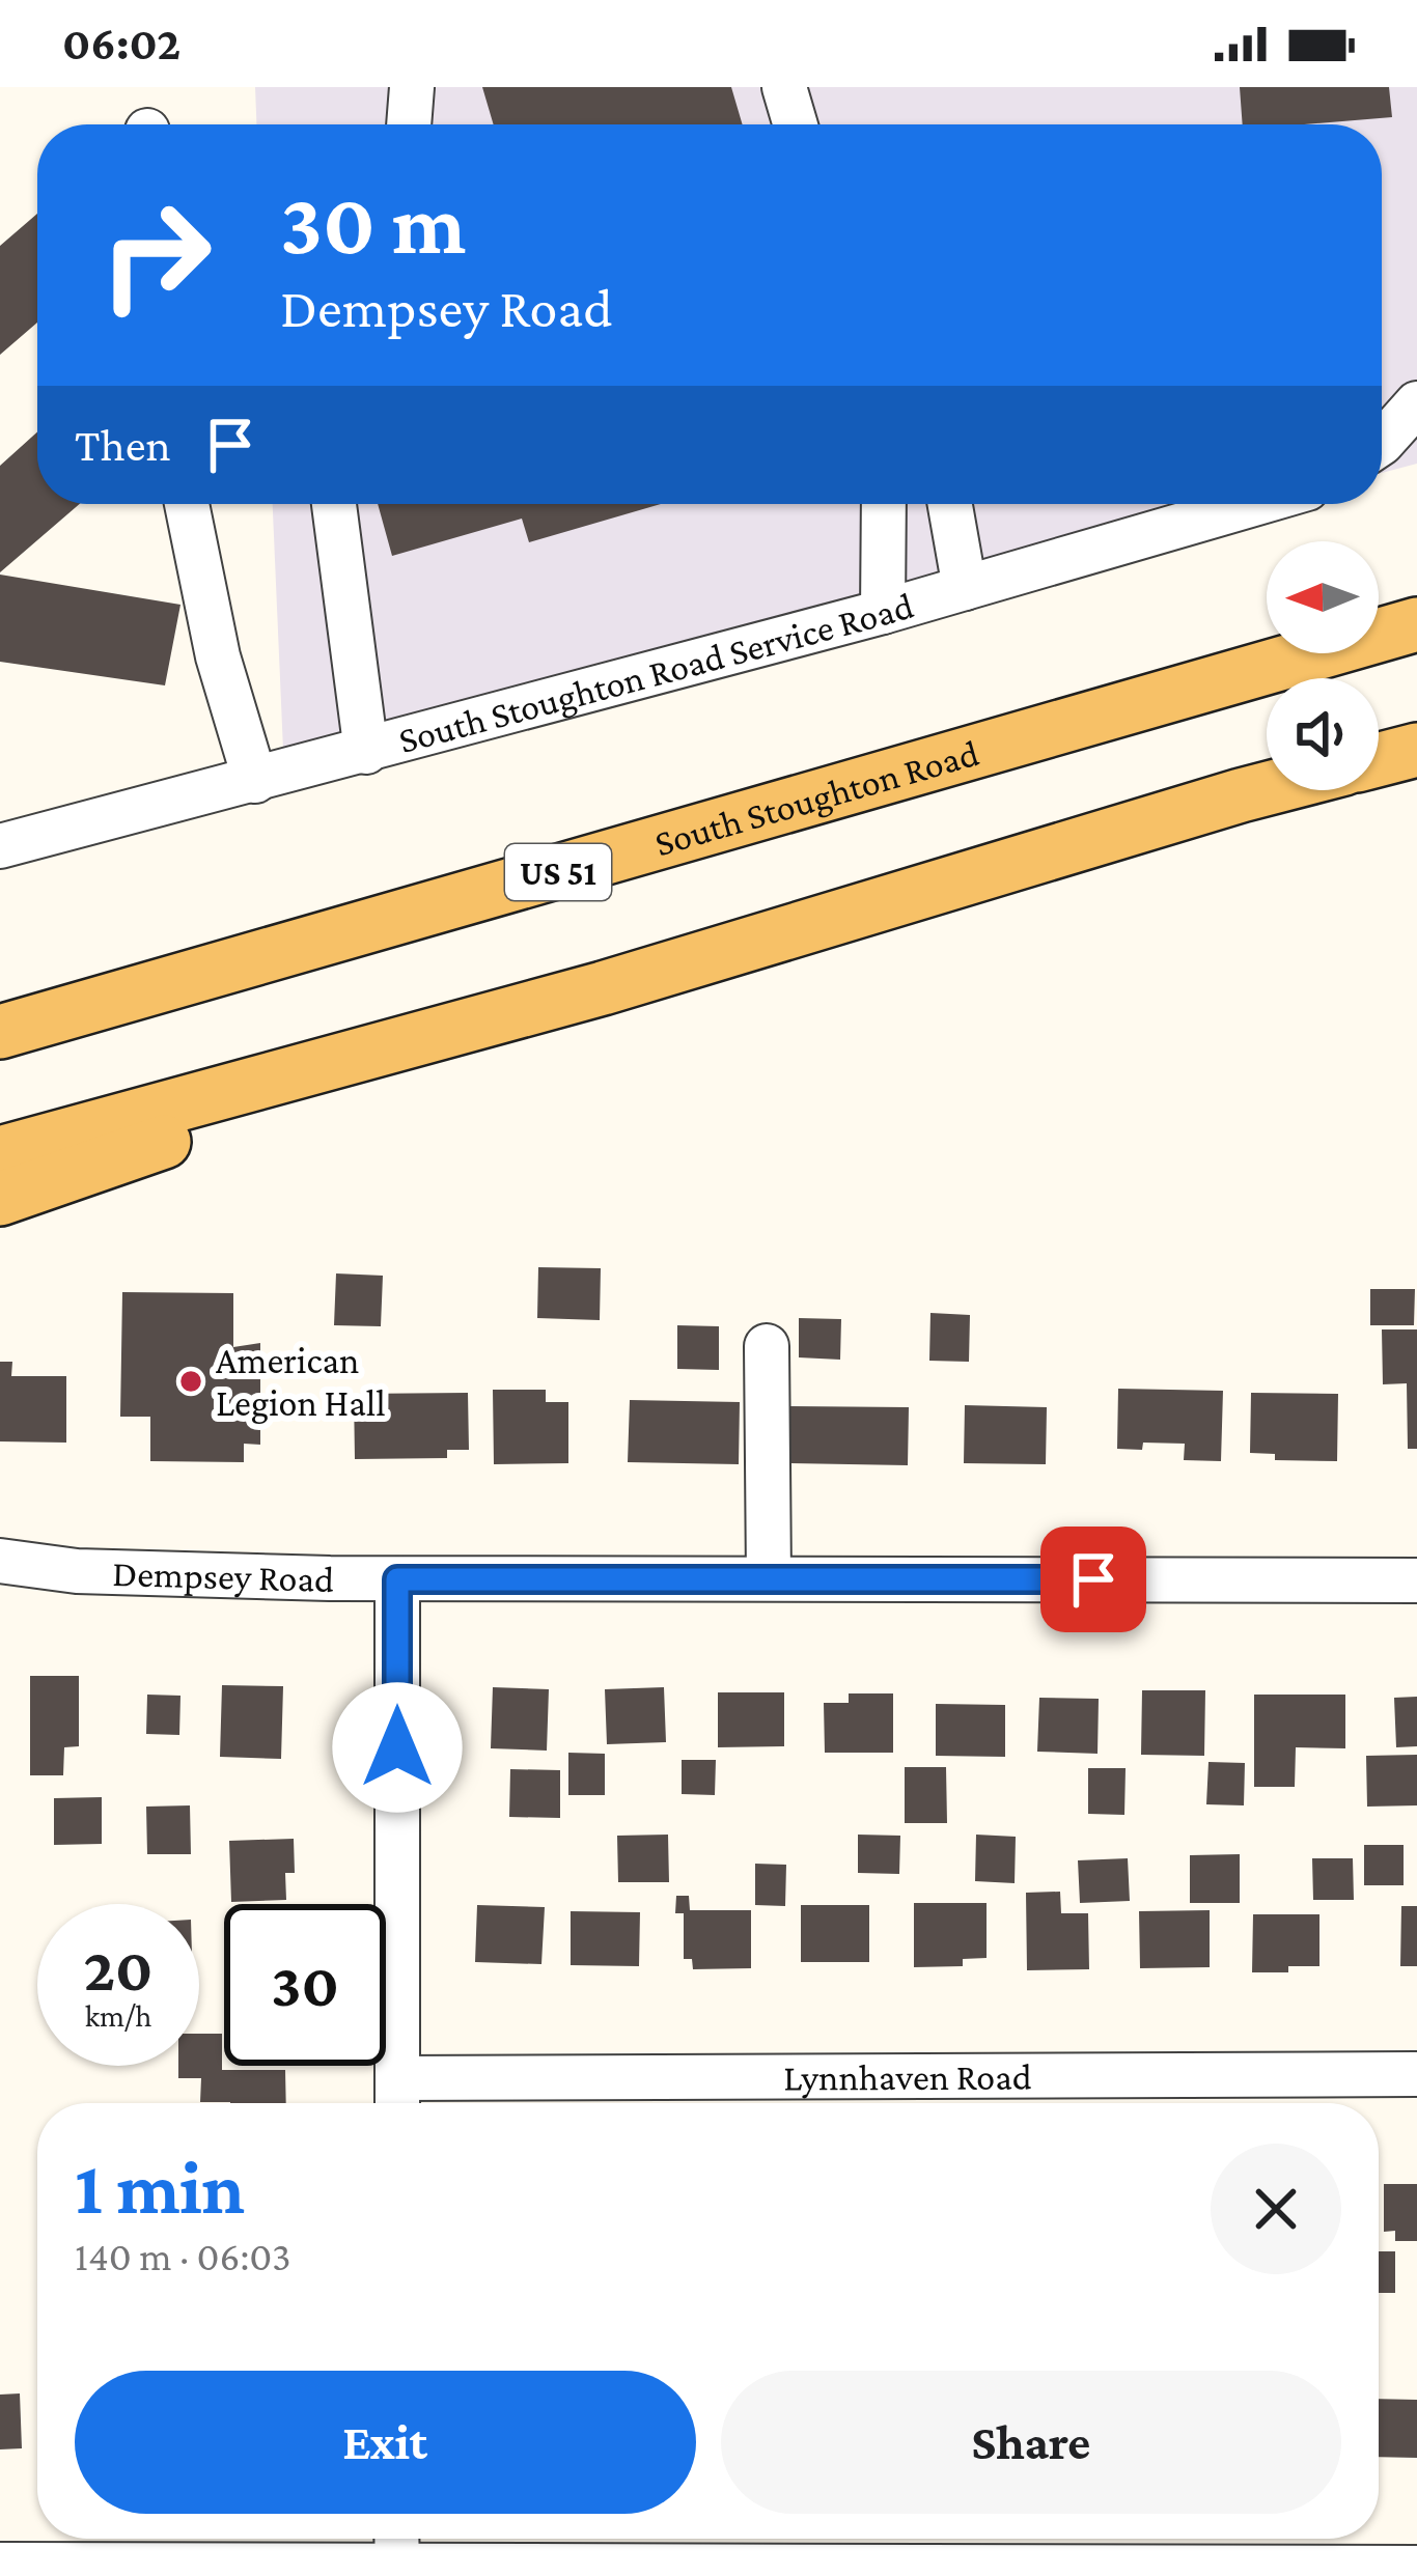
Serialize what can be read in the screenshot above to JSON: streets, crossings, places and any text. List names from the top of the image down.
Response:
{
  "streets": {
    "main road": ["South Stoughton Road", "US 51"],
    "street": ["South Stoughton Road Service Road", "Dempsey Road", "Lynnhaven Road"]
  },
  "places": ["American Legion Hall"],
  "north": "left",
  "page": {
    "status": "06:02",
    "turn": ["30 m", "Dempsey Road"],
    "then": "Then",
    "speed": "20 km/h",
    "limit": "30",
    "heading": ["1 min", "140 m · 06:03"],
    "buttons": ["Exit", "Share"]
  }
}
